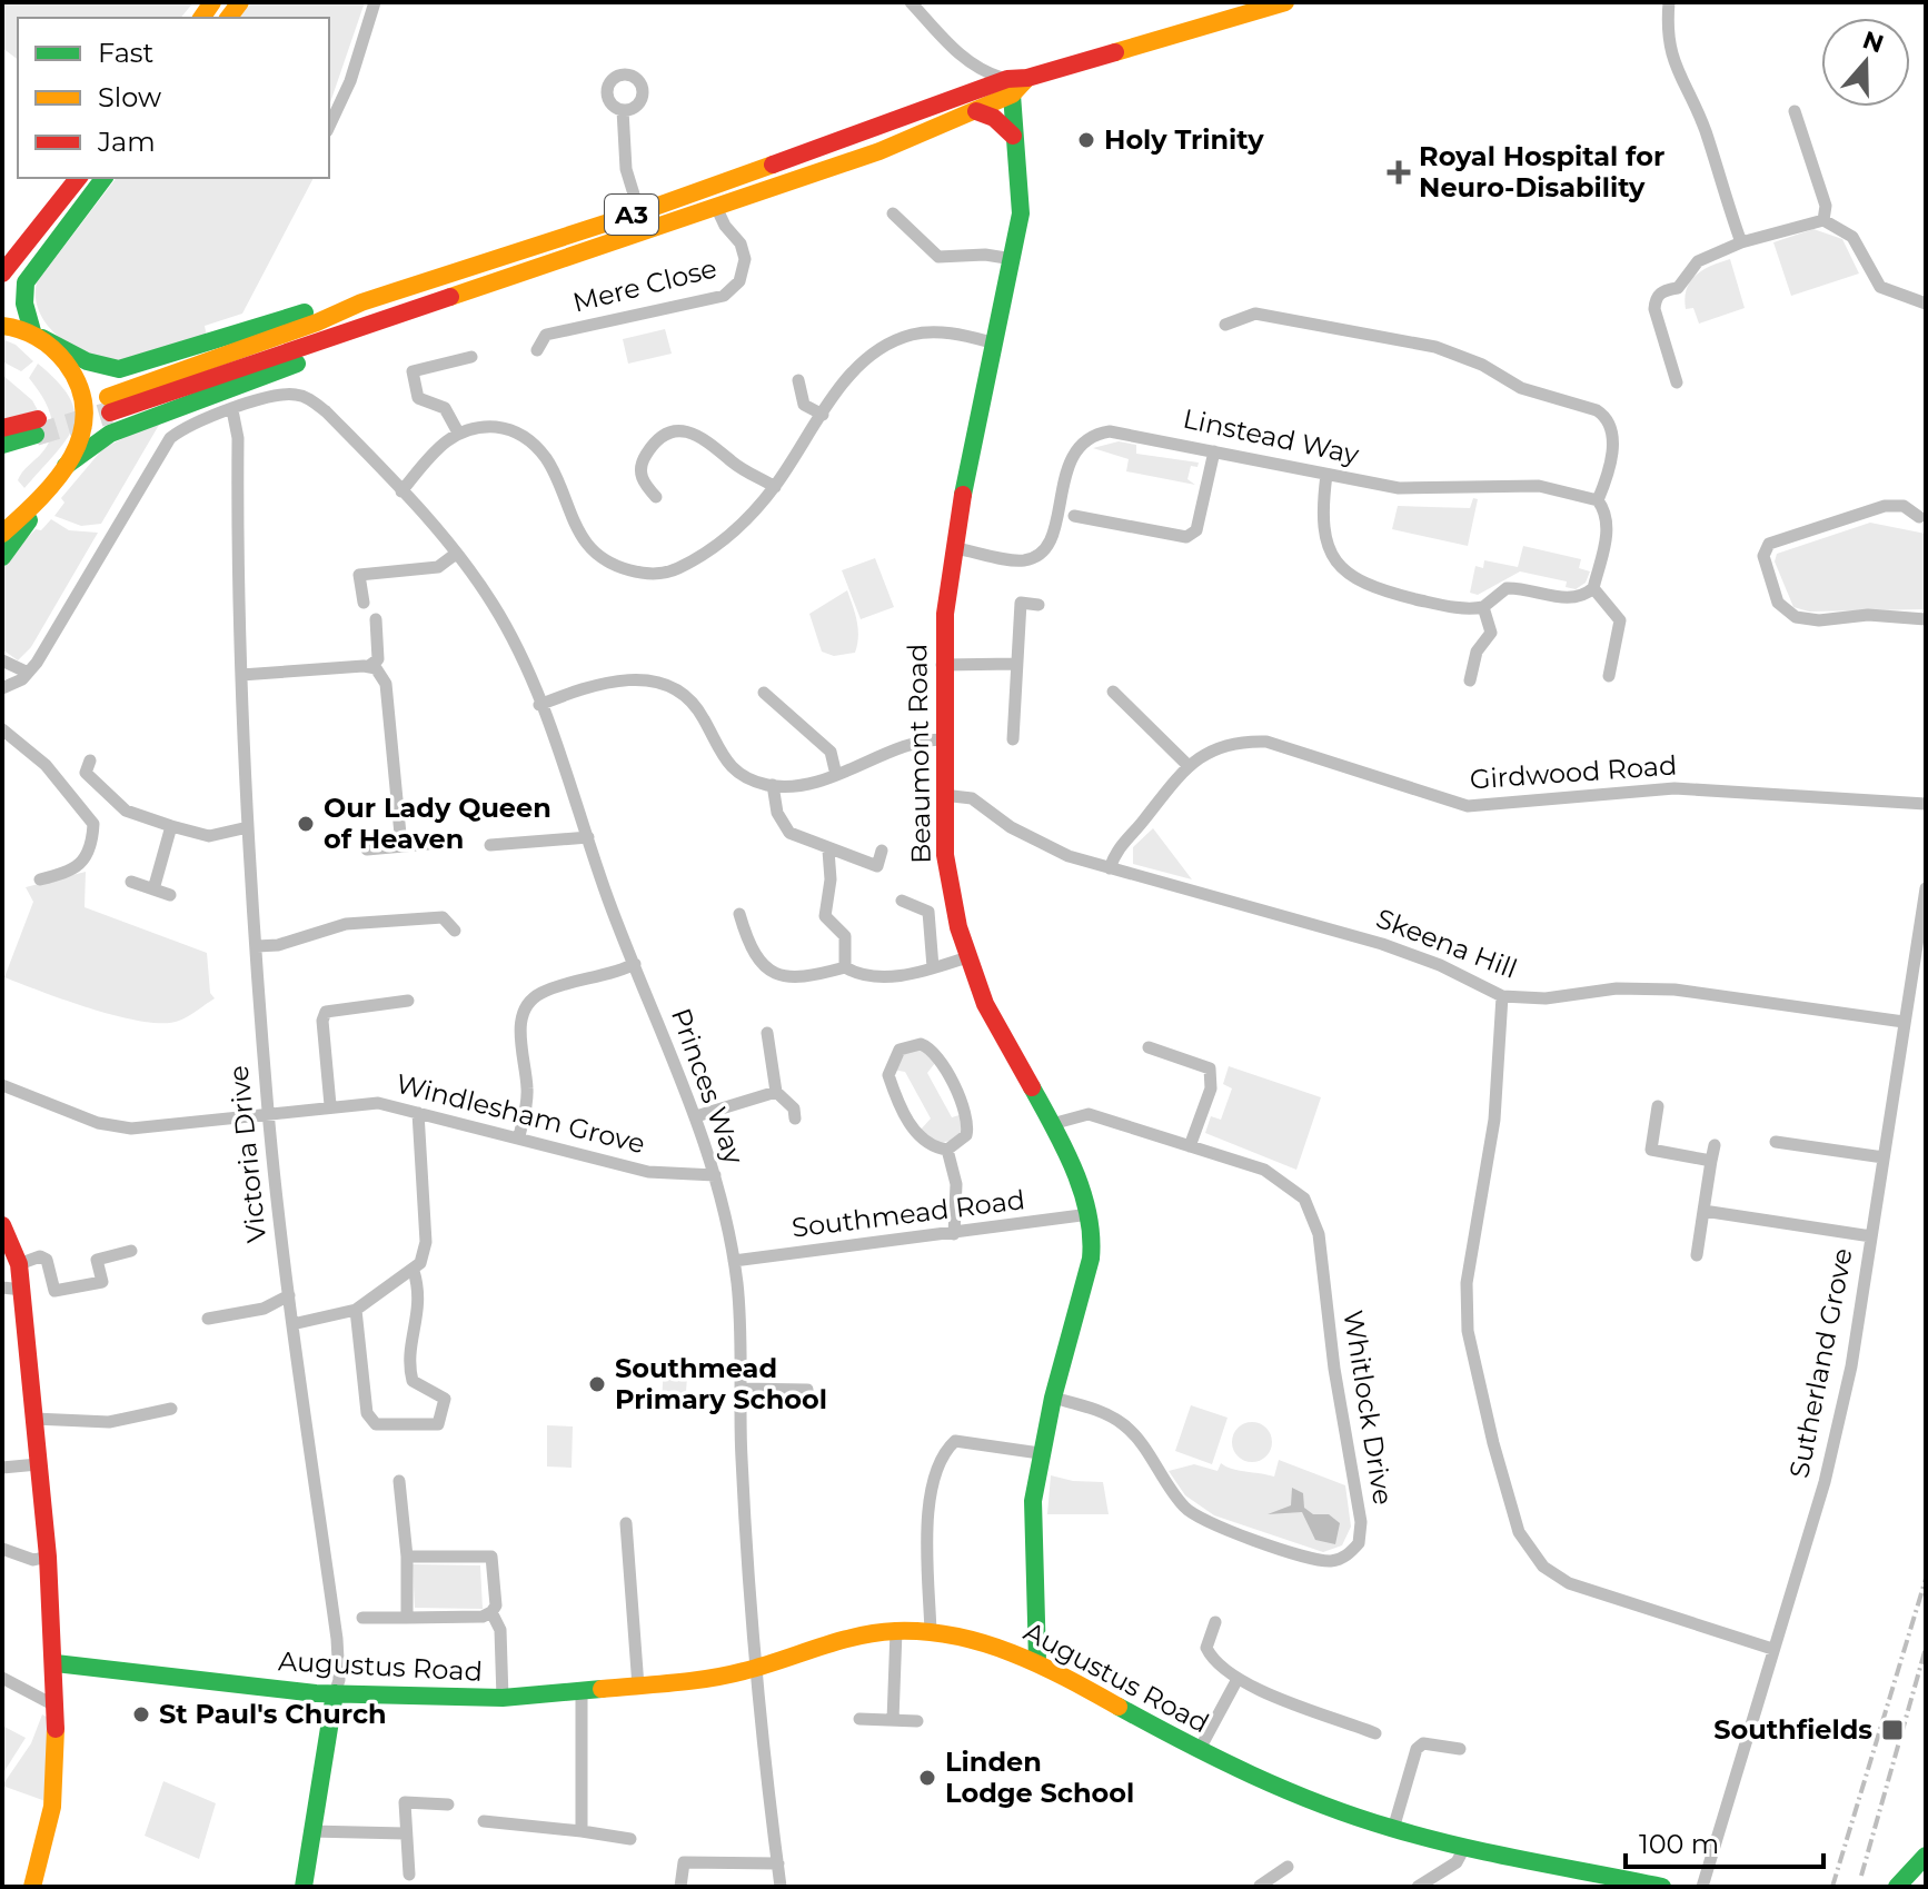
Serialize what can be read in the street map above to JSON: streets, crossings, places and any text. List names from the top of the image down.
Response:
{
  "streets": {
    "main road": [
      "A3",
      "Beaumont Road",
      "Victoria Drive",
      "Augustus Road"
    ],
    "street": [
      "Mere Close",
      "Linstead Way",
      "Girdwood Road",
      "Skeena Hill",
      "Princes Way",
      "Windlesham Grove",
      "Southmead Road",
      "Sutherland Grove",
      "Whitlock Drive"
    ]
  },
  "crossings": [
    ["A3", "Mere Close"],
    ["A3", "Beaumont Road"],
    ["Linstead Way", "Beaumont Road"],
    ["Beaumont Road", "Skeena Hill"],
    ["Beaumont Road", "Southmead Road"],
    ["Beaumont Road", "Whitlock Drive"],
    ["Beaumont Road", "Augustus Road"],
    ["Girdwood Road", "Skeena Hill"],
    ["Skeena Hill", "Sutherland Grove"],
    ["Princes Way", "Windlesham Grove"],
    ["Princes Way", "Victoria Drive"],
    ["Princes Way", "Southmead Road"],
    ["Princes Way", "Augustus Road"],
    ["Windlesham Grove", "Victoria Drive"],
    ["Victoria Drive", "Augustus Road"]
  ],
  "places": {
    "other": [
      "Holy Trinity",
      "Our Lady Queen of Heaven",
      "Southmead Primary School",
      "St Paul's Church",
      "Linden Lodge School"
    ],
    "health": ["Royal Hospital for Neuro-Disability"],
    "transit": ["Southfields"]
  },
  "legend": ["Fast", "Slow", "Jam"],
  "scale_bar": "100 m",
  "north": "top"
}
